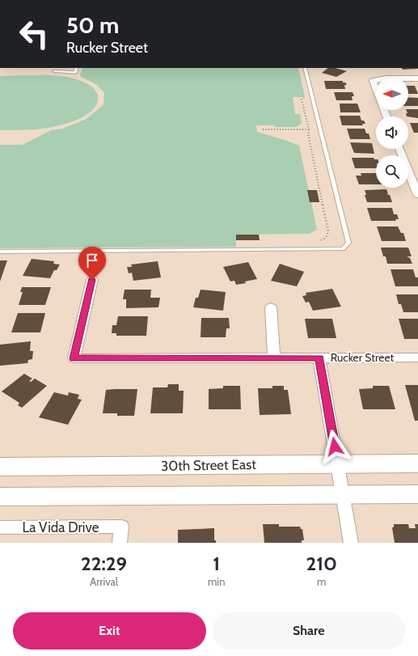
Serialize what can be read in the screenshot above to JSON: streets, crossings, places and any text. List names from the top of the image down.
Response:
{
  "streets": {
    "main road": ["30th Street East"],
    "street": ["Rucker Street", "La Vida Drive"]
  },
  "north": "left",
  "page": {
    "turn": ["50 m", "Rucker Street"],
    "eta": [
      "22:29",
      "Arrival",
      "1",
      "min",
      "210",
      "m"
    ],
    "buttons": ["Exit", "Share"]
  }
}
